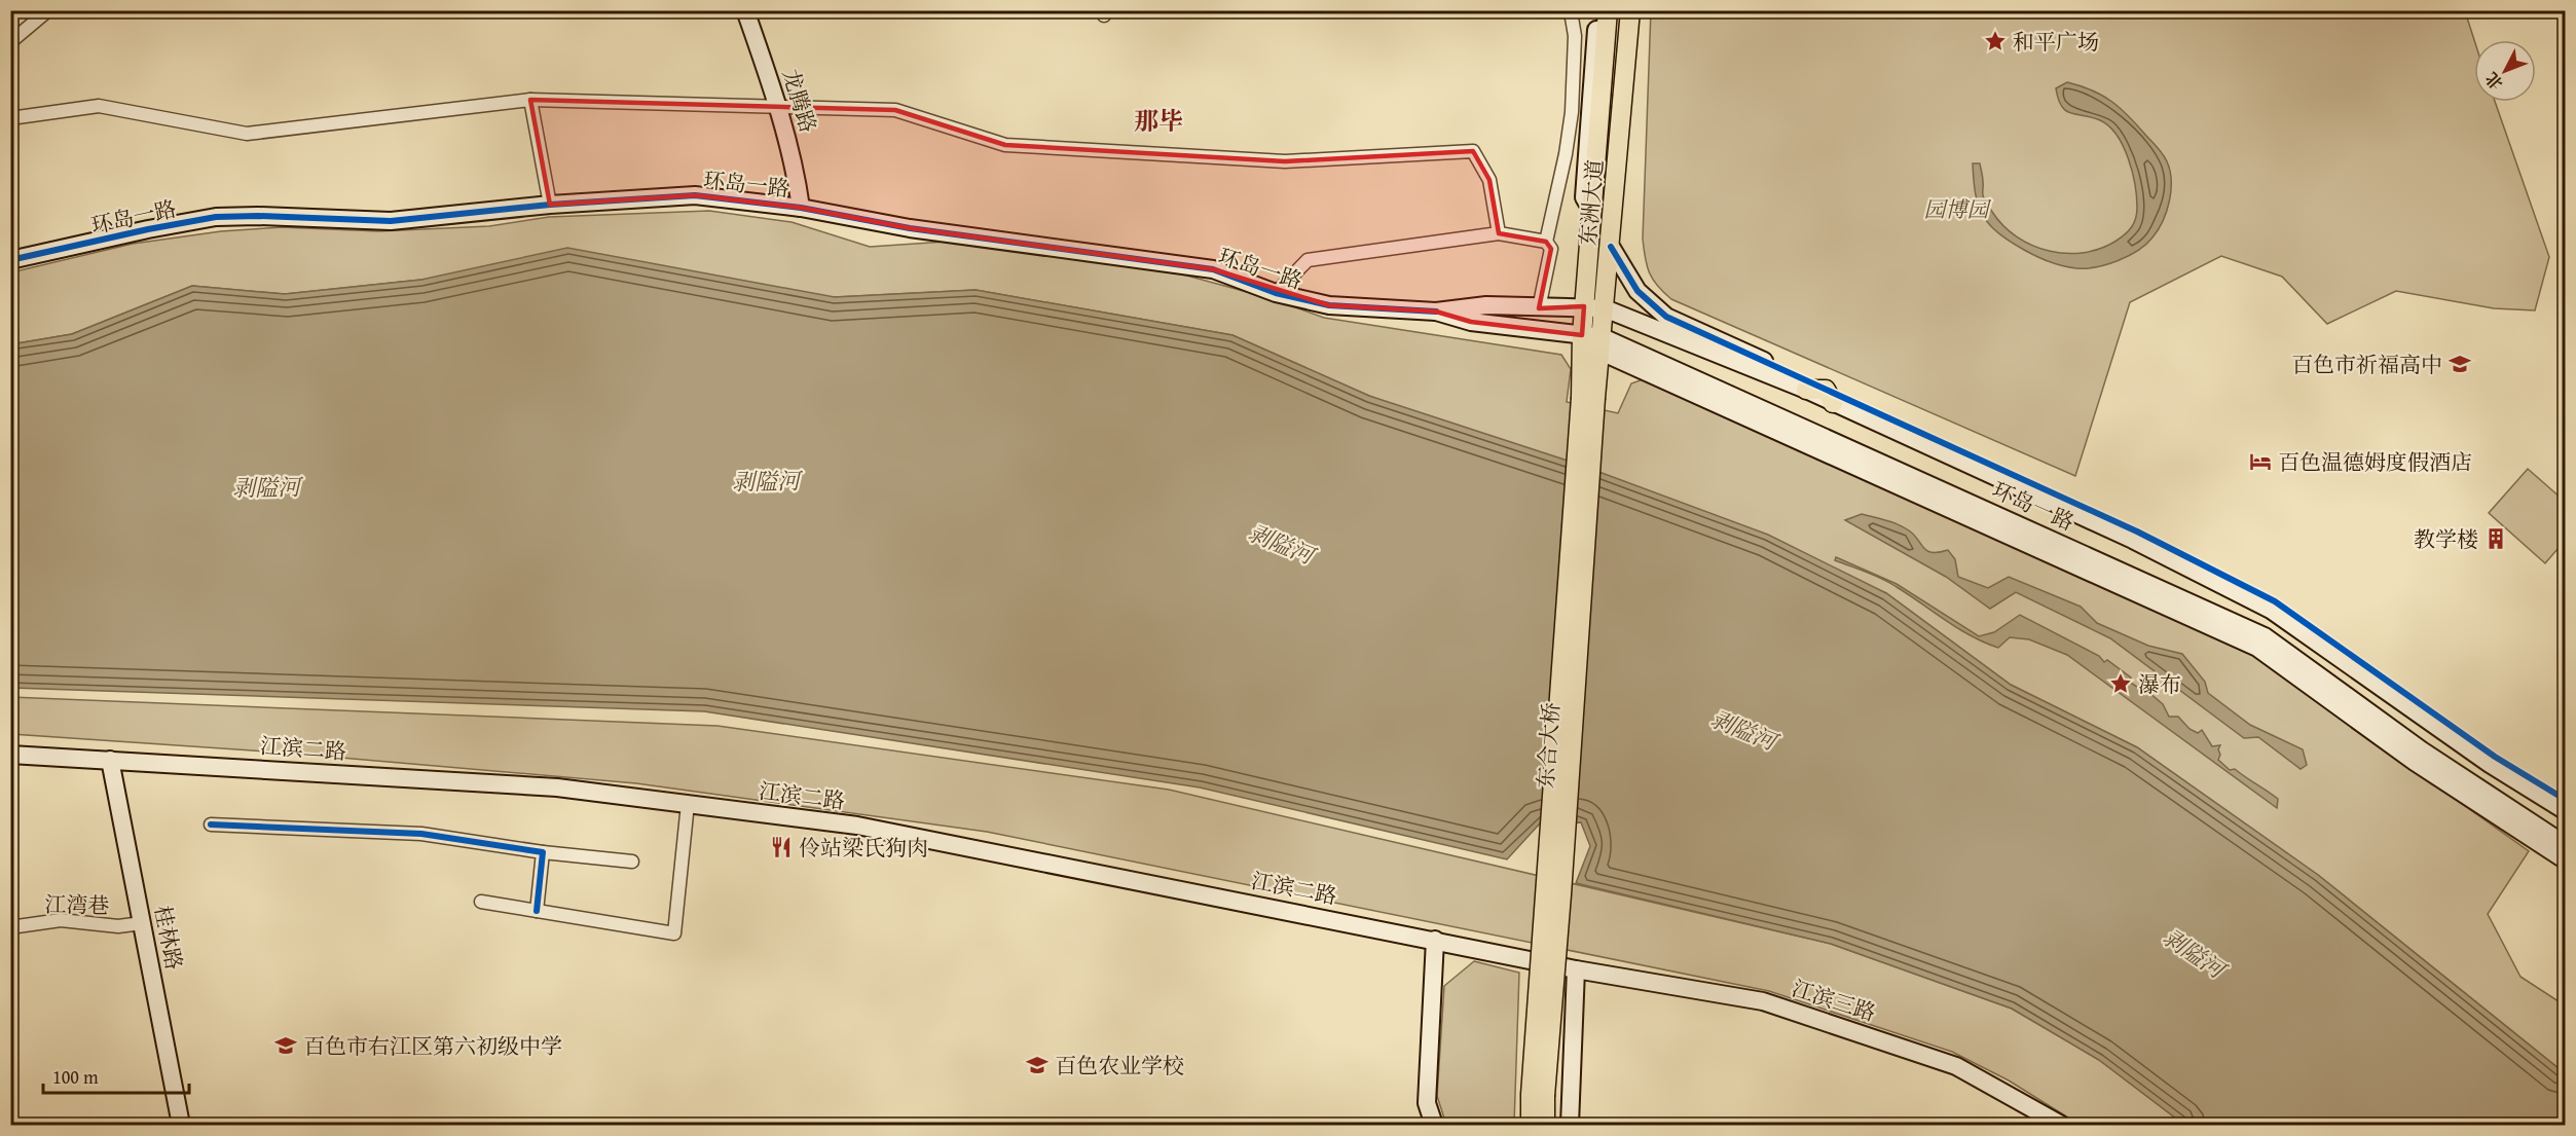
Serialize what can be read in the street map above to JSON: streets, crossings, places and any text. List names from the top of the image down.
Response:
{
  "streets": {
    "main road": ["东洲大道", "东合大桥"],
    "street": [
      "龙腾路",
      "环岛一路",
      "江滨二路",
      "江湾巷",
      "桂林路",
      "江滨三路"
    ]
  },
  "crossings": [
    ["龙腾路", "环岛一路"],
    ["环岛一路", "东洲大道"],
    ["东洲大道", "东合大桥"],
    ["江滨二路", "桂林路"],
    ["江滨二路", "江滨三路"],
    ["江湾巷", "桂林路"]
  ],
  "districts": ["那毕"],
  "water": ["剥隘河"],
  "parks": ["园博园"],
  "places": {
    "place": ["和平广场", "瀑布"],
    "school or university": ["百色市祈福高中", "百色市右江区第六初级中学", "百色农业学校"],
    "hotel": ["百色温德姆度假酒店"],
    "building": ["教学楼"],
    "restaurant": ["伶站梁氏狗肉"]
  },
  "scale_bar": "100 m",
  "north": "bottom left"
}
